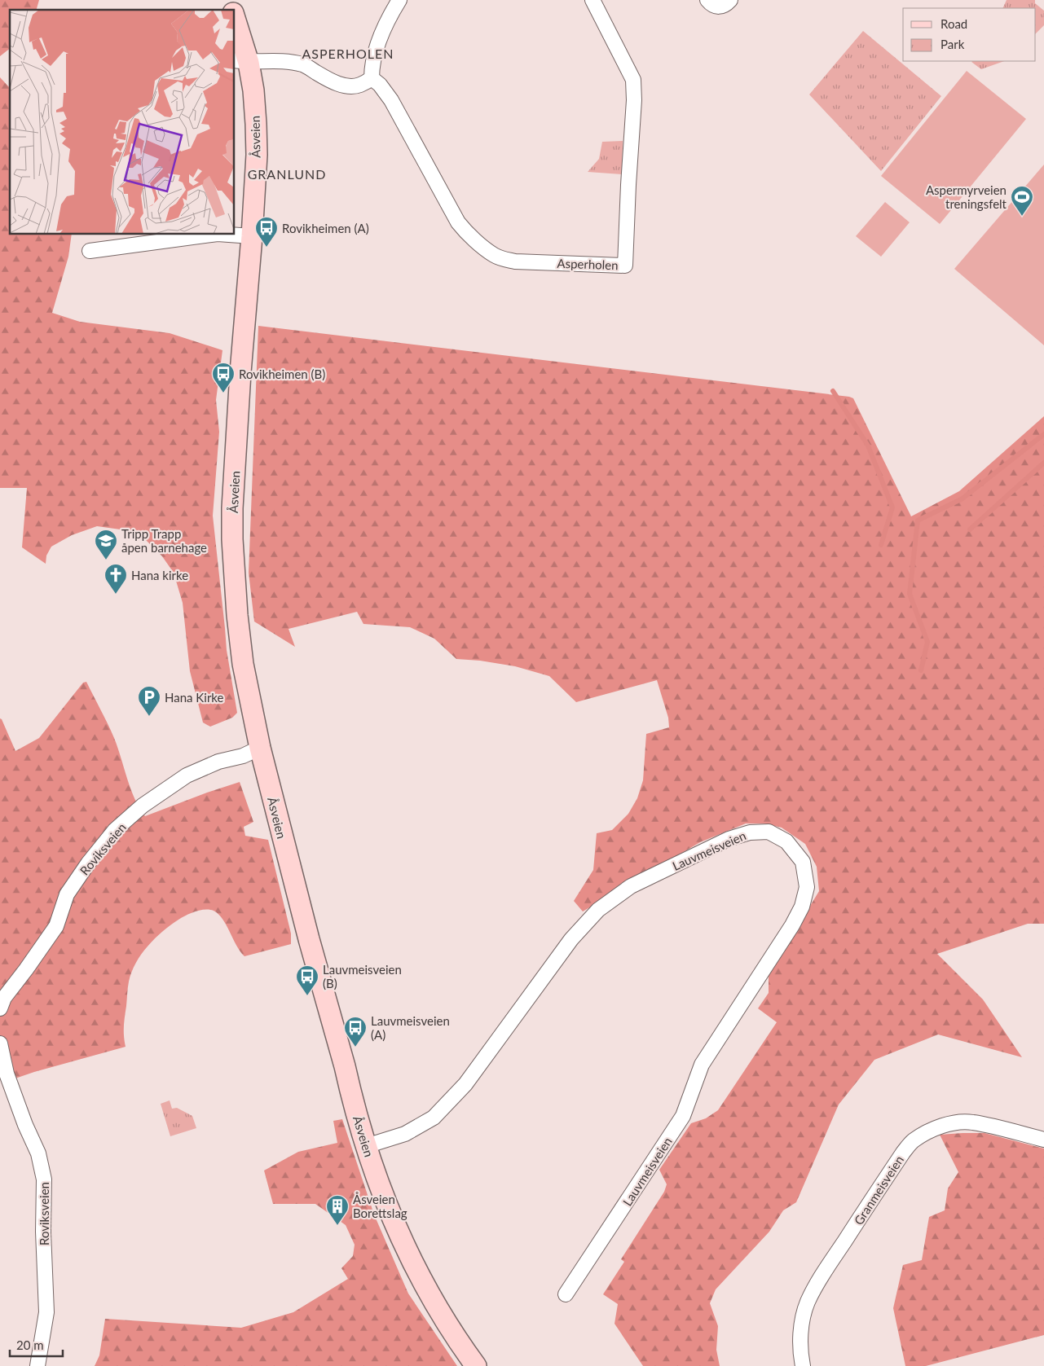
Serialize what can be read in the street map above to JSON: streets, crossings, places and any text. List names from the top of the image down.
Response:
{
  "streets": {
    "street": [
      "Åsveien",
      "Asperholen",
      "Roviksveien",
      "Lauvmeisveien",
      "Granmeisveien"
    ]
  },
  "crossings": [
    ["Åsveien", "Roviksveien"],
    ["Åsveien", "Lauvmeisveien"]
  ],
  "districts": ["ASPERHOLEN", "GRANLUND"],
  "places": {
    "sports": ["Aspermyrveien treningsfelt"],
    "bus stop": [
      "Rovikheimen (A)",
      "Rovikheimen (B)",
      "Lauvmeisveien (B)",
      "Lauvmeisveien (A)"
    ],
    "school or university": ["Tripp Trapp åpen barnehage"],
    "church": ["Hana kirke"],
    "parking": ["Hana Kirke"],
    "building": ["Åsveien Borettslag"]
  },
  "legend": ["Road", "Park"],
  "scale_bar": "20 m"
}
